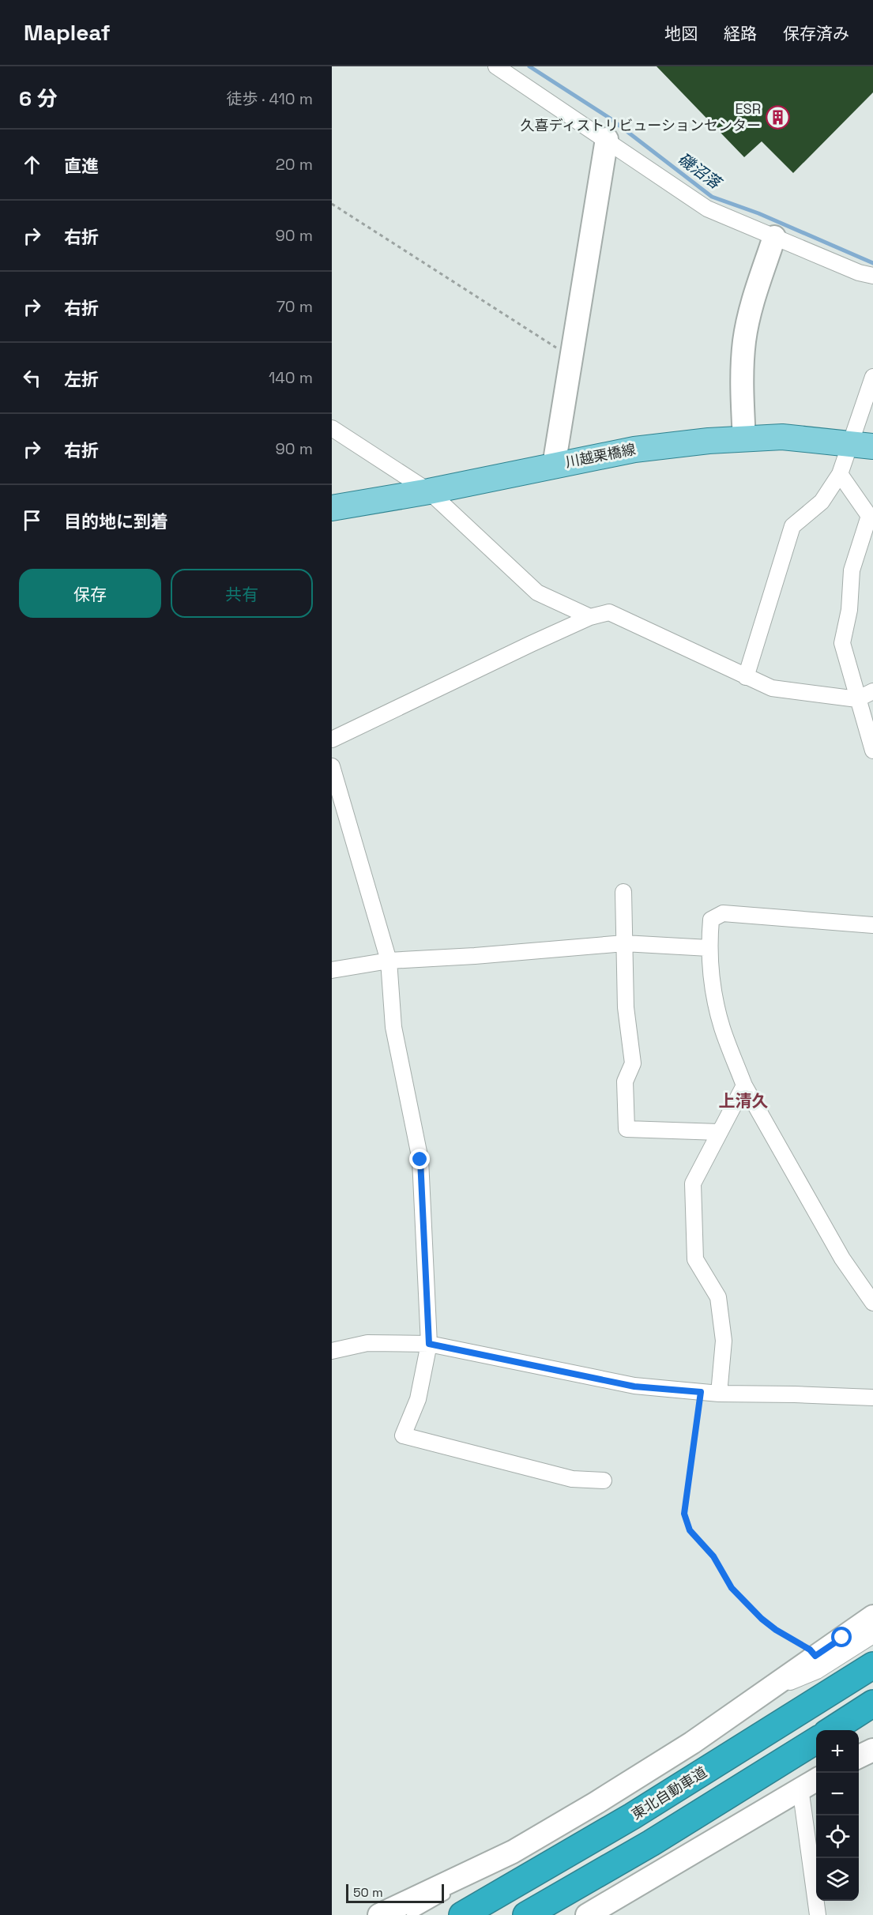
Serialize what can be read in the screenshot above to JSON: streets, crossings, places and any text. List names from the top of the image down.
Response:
{
  "streets": {
    "highway": ["東北自動車道"],
    "main road": ["川越栗橋線"]
  },
  "districts": ["上清久"],
  "water": ["磯沼落"],
  "places": {
    "building": ["ESR 久喜ディストリビューションセンター"]
  },
  "scale_bar": "50 m",
  "page": {
    "header": "Mapleaf",
    "nav": ["地図", "経路", "保存済み"],
    "heading": ["6 分", "徒歩 · 410 m"],
    "list": [
      ["直進", "20 m"],
      ["右折", "90 m"],
      ["右折", "70 m"],
      ["左折", "140 m"],
      ["右折", "90 m"],
      "目的地に到着"
    ],
    "buttons": ["保存", "共有"],
    "map_buttons": ["+", "−"],
    "scale": "50 m"
  }
}
